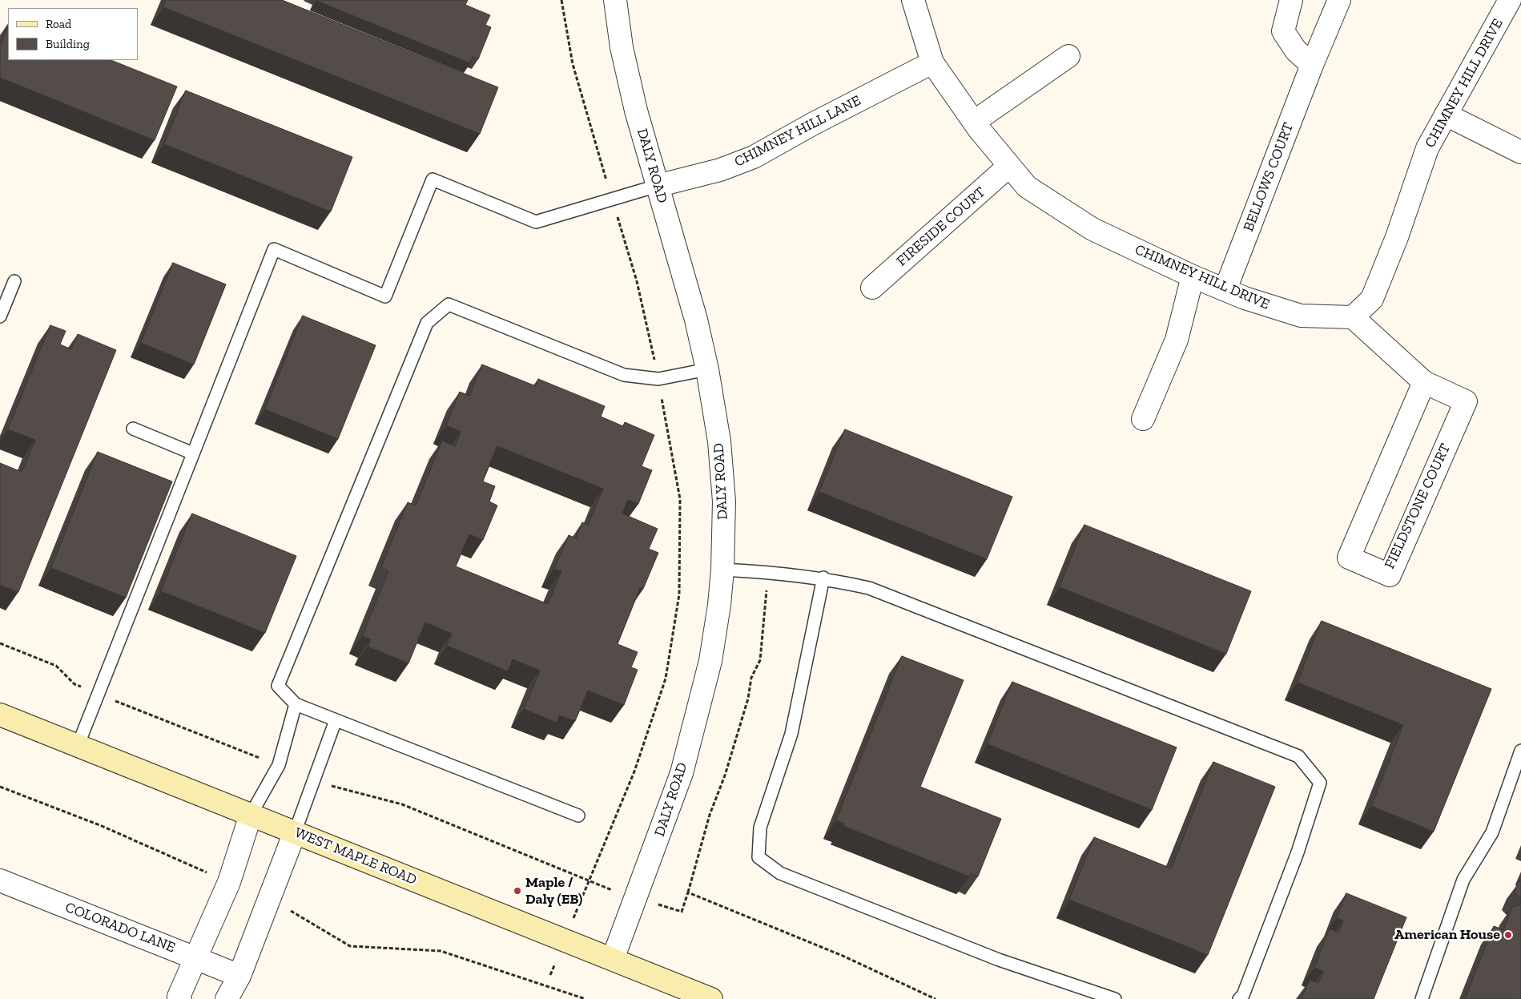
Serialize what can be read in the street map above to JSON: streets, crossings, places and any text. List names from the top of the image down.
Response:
{
  "streets": {
    "main road": ["WEST MAPLE ROAD"],
    "street": [
      "CHIMNEY HILL DRIVE",
      "CHIMNEY HILL LANE",
      "DALY ROAD",
      "BELLOWS COURT",
      "FIRESIDE COURT",
      "FIELDSTONE COURT",
      "COLORADO LANE"
    ]
  },
  "crossings": [
    ["CHIMNEY HILL DRIVE", "CHIMNEY HILL LANE"],
    ["CHIMNEY HILL DRIVE", "BELLOWS COURT"],
    ["CHIMNEY HILL DRIVE", "FIRESIDE COURT"],
    ["CHIMNEY HILL DRIVE", "FIELDSTONE COURT"],
    ["CHIMNEY HILL LANE", "DALY ROAD"],
    ["DALY ROAD", "WEST MAPLE ROAD"]
  ],
  "places": ["Maple / Daly (EB)", "American House"],
  "legend": ["Road", "Building"]
}
